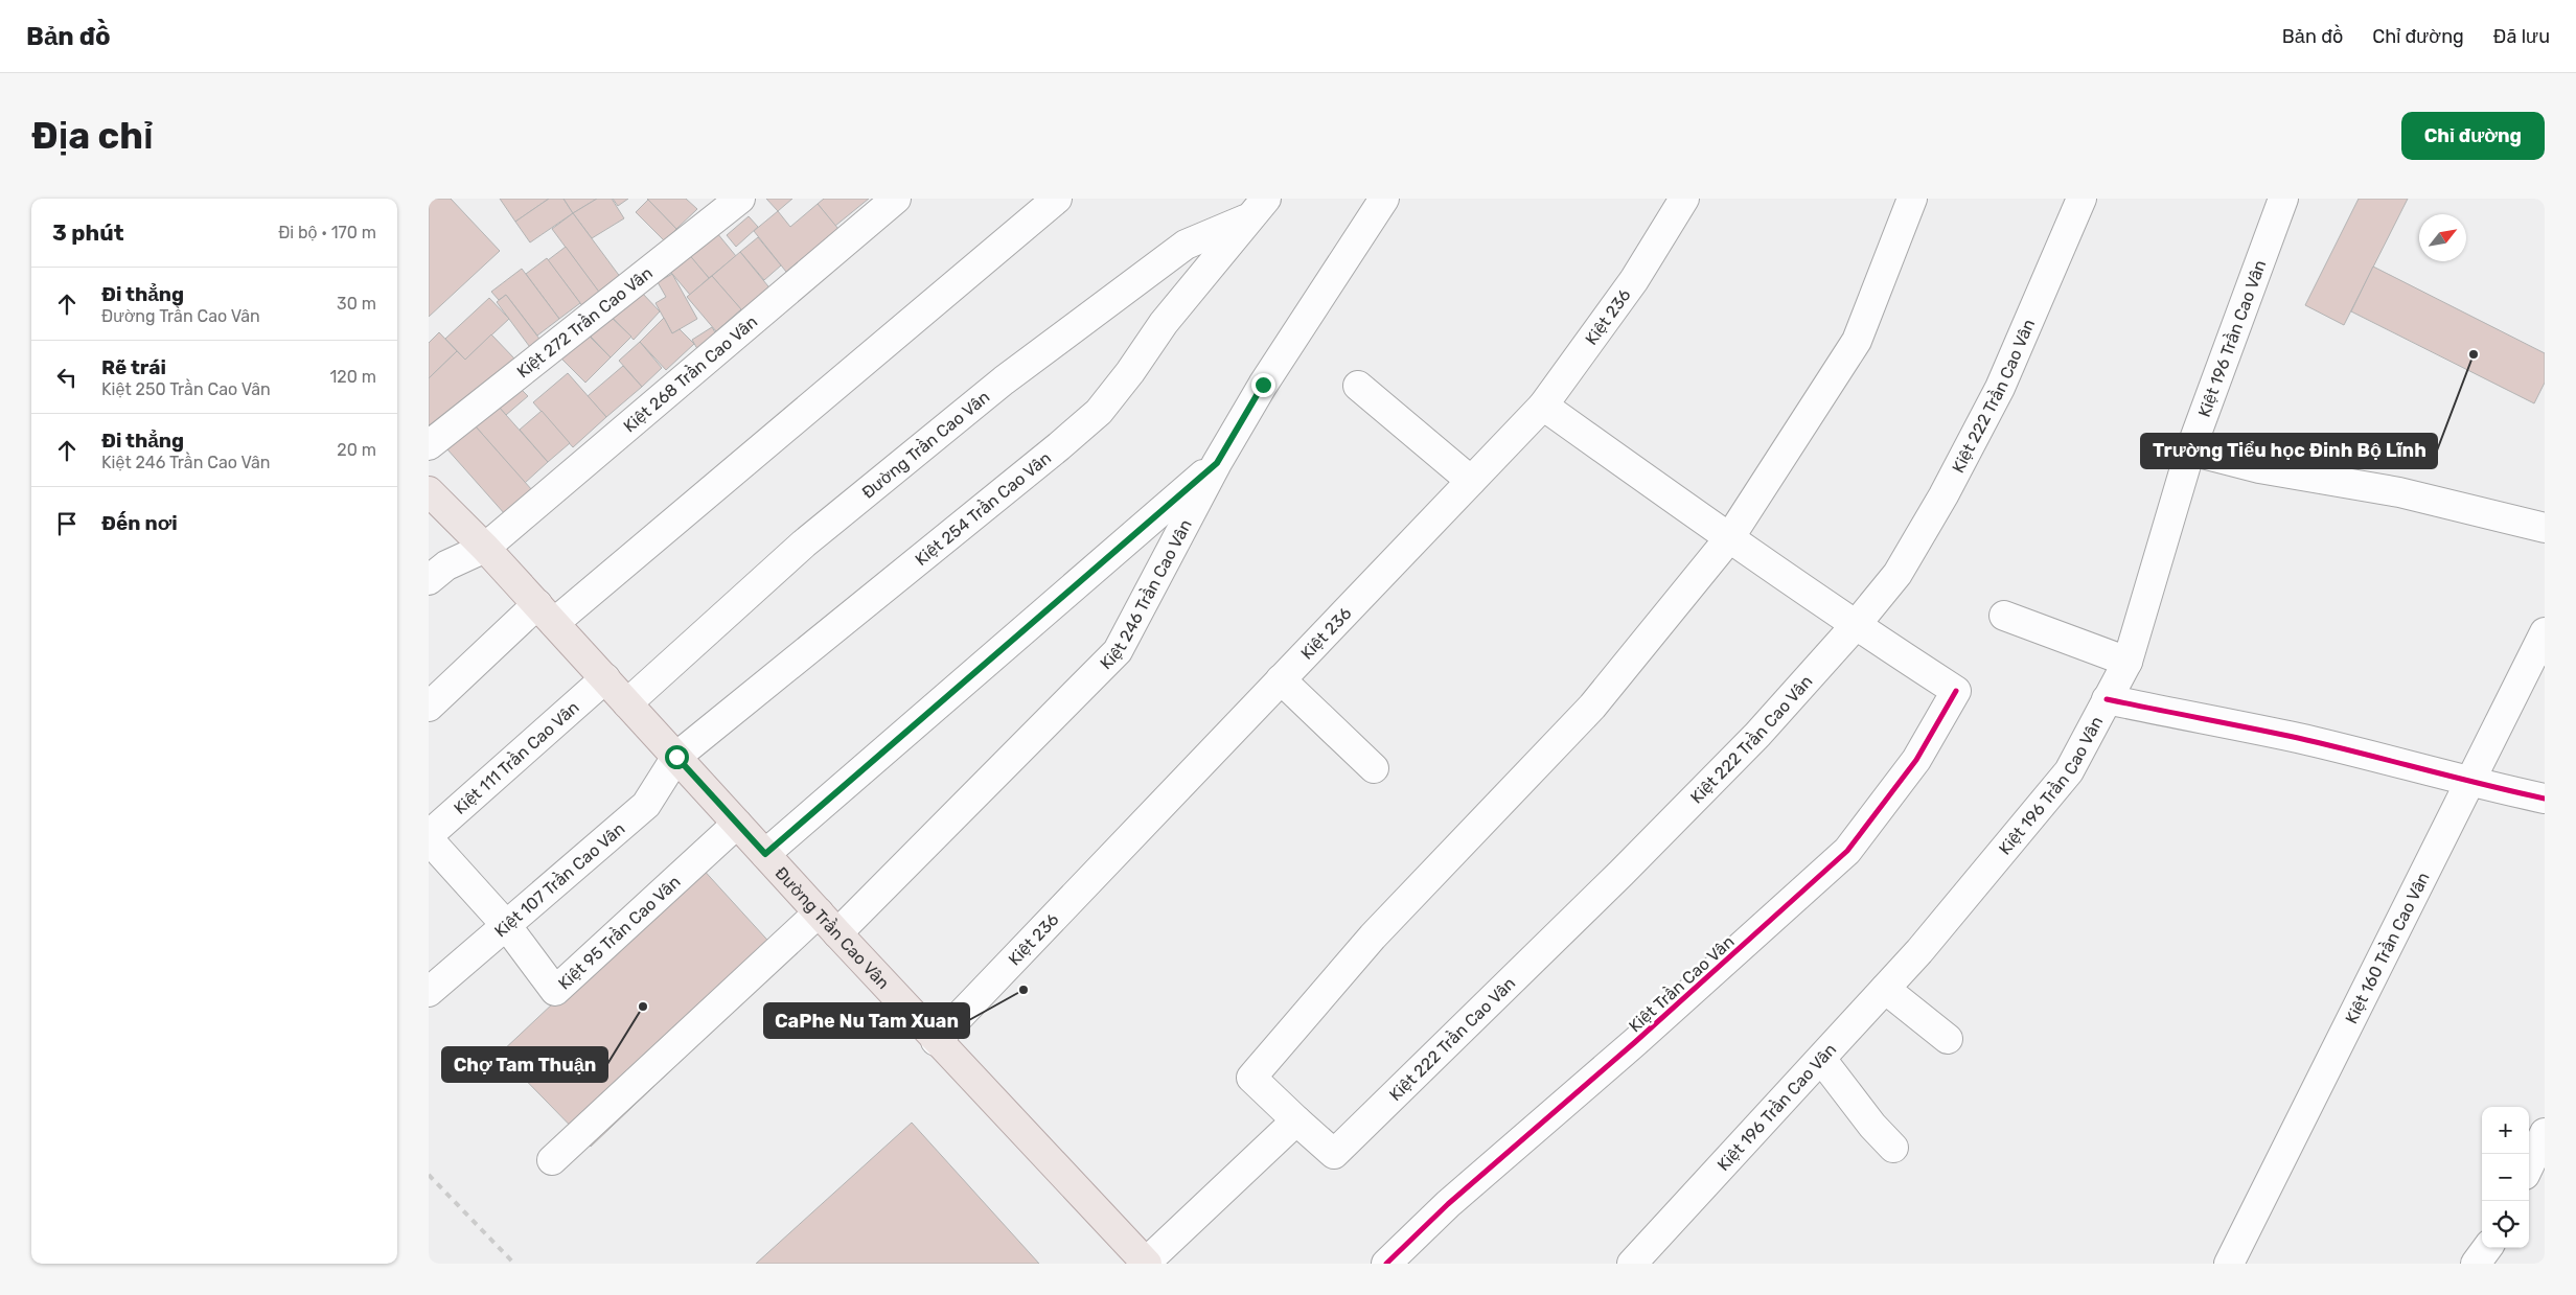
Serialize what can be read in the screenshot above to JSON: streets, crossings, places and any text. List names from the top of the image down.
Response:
{
  "streets": {
    "main road": ["Đường Trần Cao Vân"],
    "street": [
      "Kiệt 236",
      "Kiệt 272 Trần Cao Vân",
      "Kiệt 196 Trần Cao Vân",
      "Kiệt 268 Trần Cao Vân",
      "Kiệt 222 Trần Cao Vân",
      "Kiệt 254 Trần Cao Vân",
      "Kiệt 246 Trần Cao Vân",
      "Kiệt 111 Trần Cao Vân",
      "Kiệt 107 Trần Cao Vân",
      "Kiệt 95 Trần Cao Vân",
      "Kiệt 160 Trần Cao Vân",
      "Kiệt Trần Cao Vân"
    ]
  },
  "crossings": [
    ["Kiệt 236", "Đường Trần Cao Vân"],
    ["Kiệt 268 Trần Cao Vân", "Đường Trần Cao Vân"],
    ["Kiệt 222 Trần Cao Vân", "Kiệt Trần Cao Vân"],
    ["Đường Trần Cao Vân", "Kiệt 254 Trần Cao Vân"],
    ["Đường Trần Cao Vân", "Kiệt 246 Trần Cao Vân"],
    ["Đường Trần Cao Vân", "Kiệt 111 Trần Cao Vân"],
    ["Đường Trần Cao Vân", "Kiệt 107 Trần Cao Vân"],
    ["Đường Trần Cao Vân", "Kiệt 95 Trần Cao Vân"],
    ["Kiệt 254 Trần Cao Vân", "Kiệt 107 Trần Cao Vân"],
    ["Kiệt 107 Trần Cao Vân", "Kiệt 95 Trần Cao Vân"]
  ],
  "places": ["Trường Tiểu học Đinh Bộ Lĩnh", "CaPhe Nu Tam Xuan", "Chợ Tam Thuận"],
  "north": "top right",
  "page": {
    "header": "Bản đồ",
    "nav": ["Bản đồ", "Chỉ đường", "Đã lưu"],
    "buttons": "Chỉ đường",
    "title": "Địa chỉ",
    "heading": ["3 phút", "Đi bộ · 170 m"],
    "list": [
      ["Đi thẳng", "Đường Trần Cao Vân", "30 m"],
      ["Rẽ trái", "Kiệt 250 Trần Cao Vân", "120 m"],
      ["Đi thẳng", "Kiệt 246 Trần Cao Vân", "20 m"],
      "Đến nơi"
    ],
    "map_buttons": ["+", "−"]
  }
}
